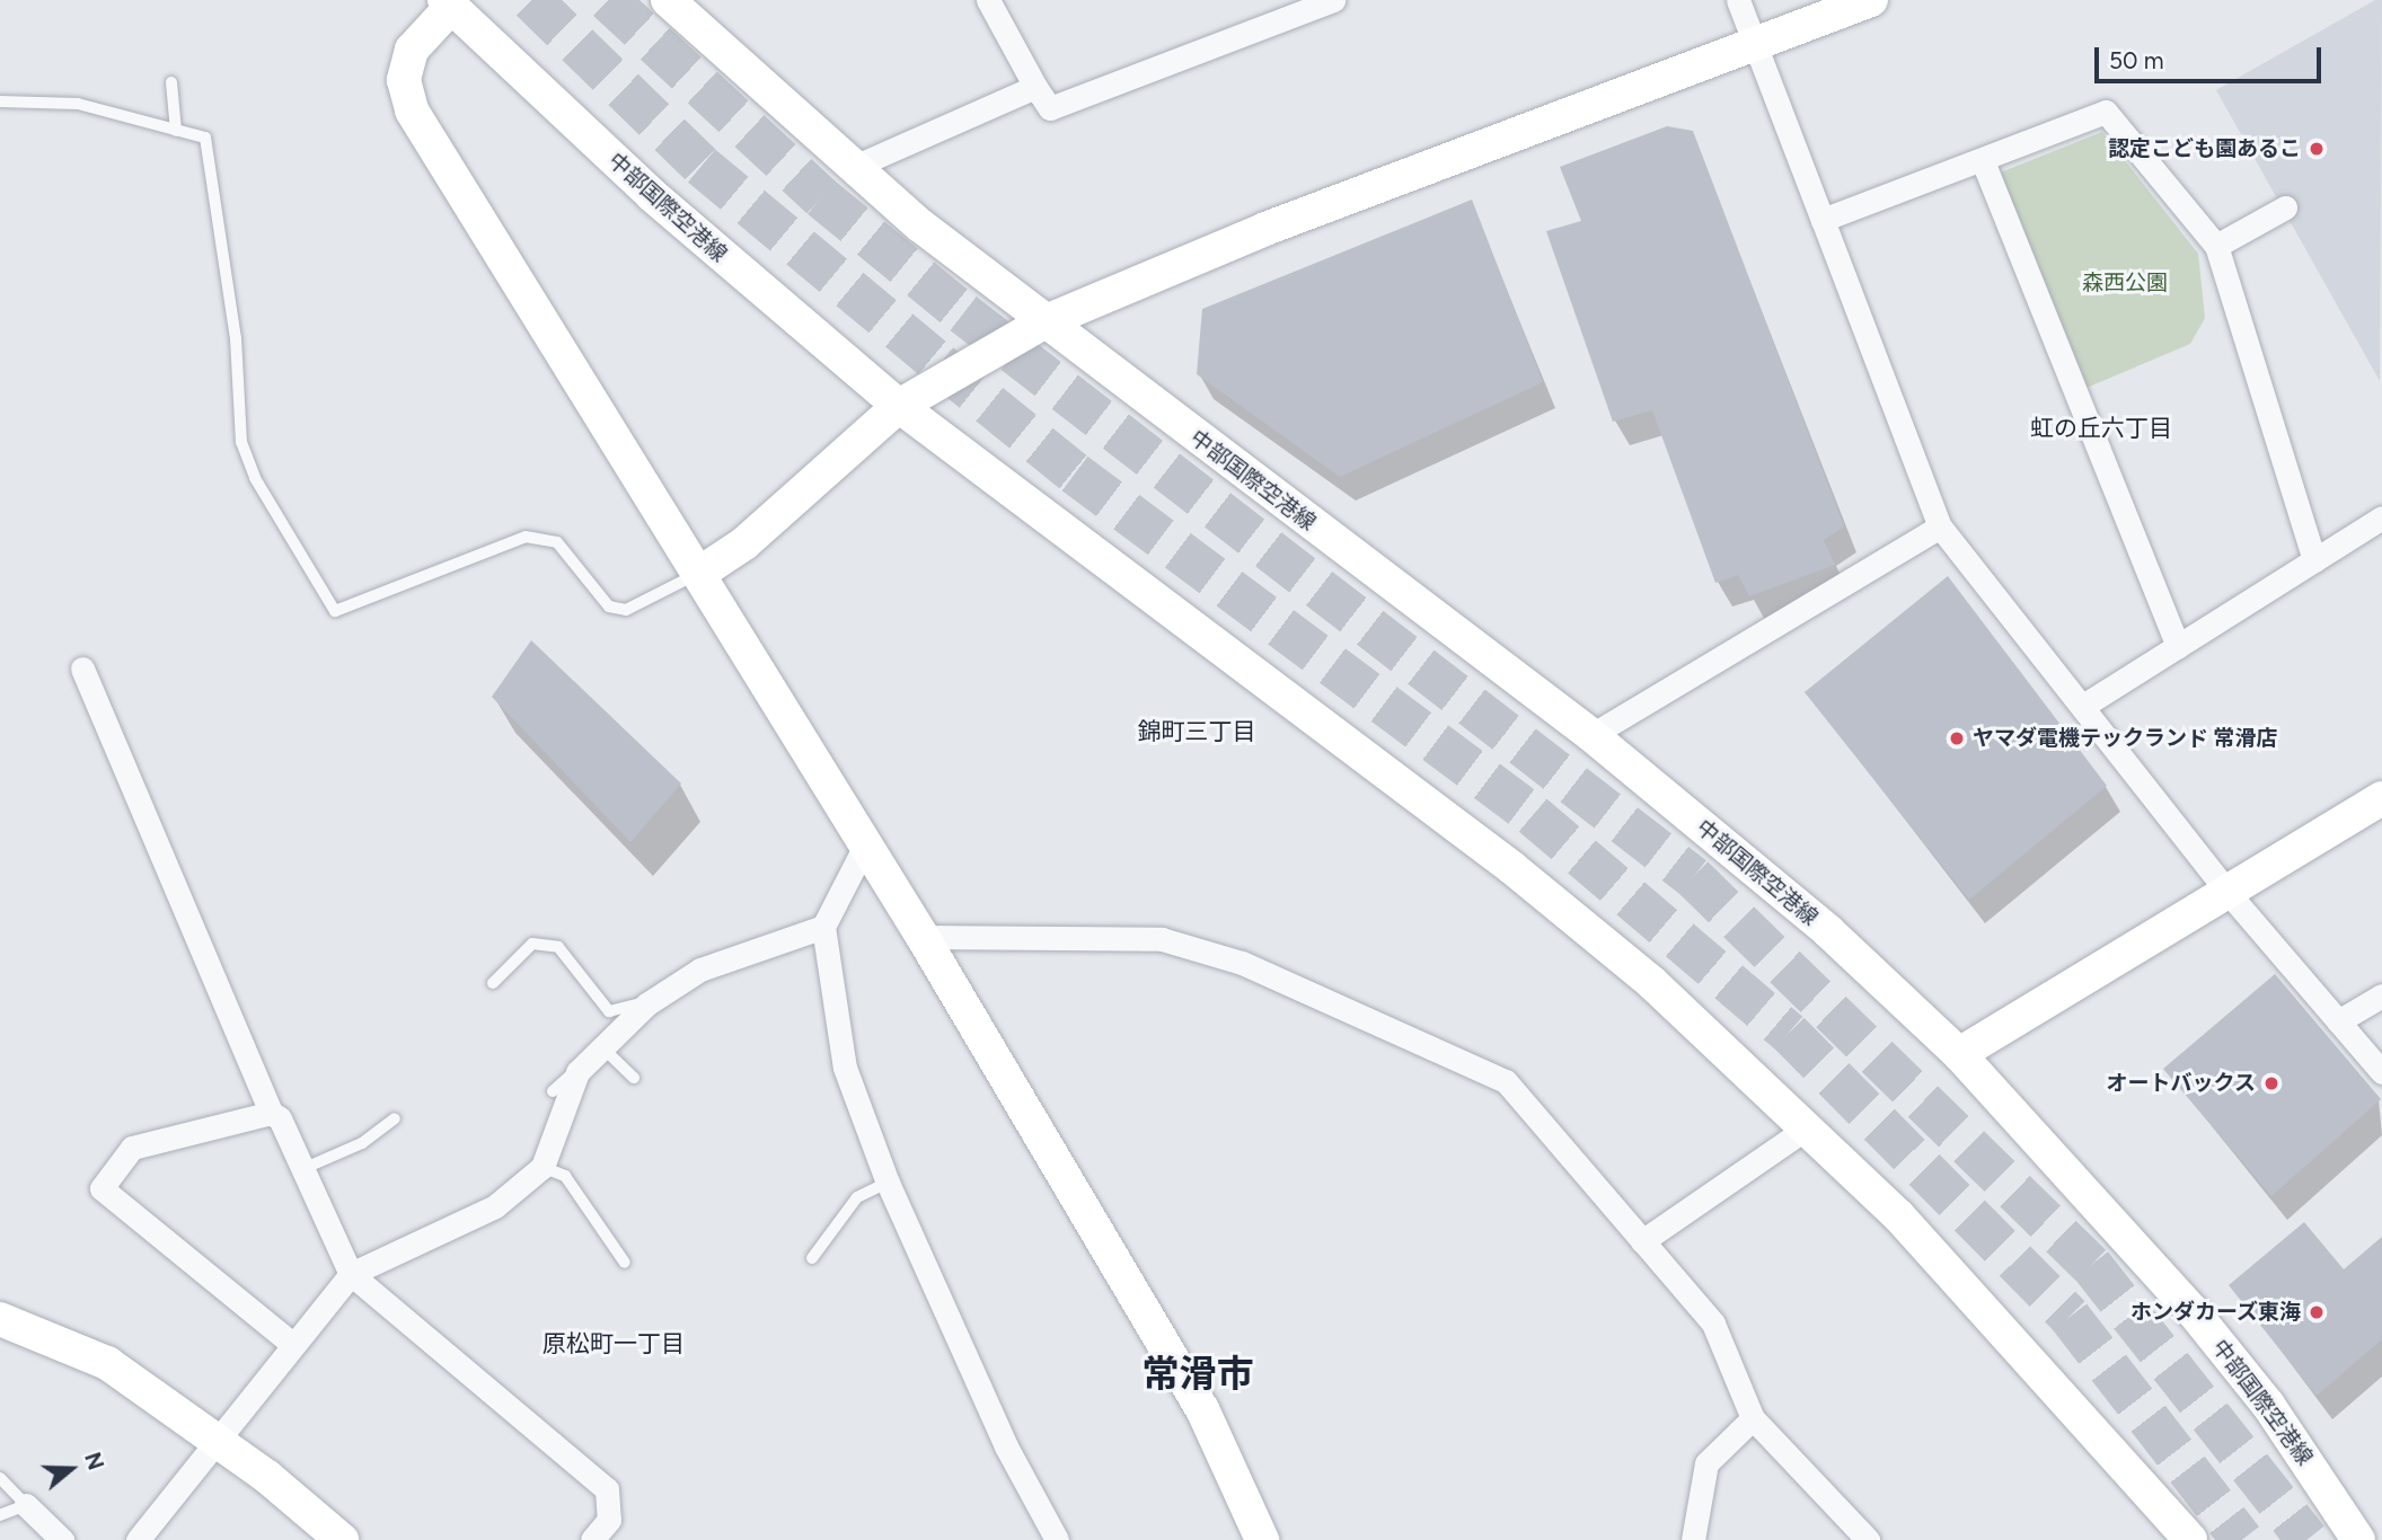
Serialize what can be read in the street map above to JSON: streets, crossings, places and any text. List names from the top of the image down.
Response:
{
  "streets": {
    "main road": ["中部国際空港線"]
  },
  "districts": [
    "虹の丘六丁目",
    "錦町三丁目",
    "原松町一丁目",
    "常滑市"
  ],
  "parks": ["森西公園"],
  "places": [
    "認定こども園あるこ",
    "ヤマダ電機テックランド 常滑店",
    "オートバックス",
    "ホンダカーズ東海"
  ],
  "scale_bar": "50 m",
  "north": "right"
}
